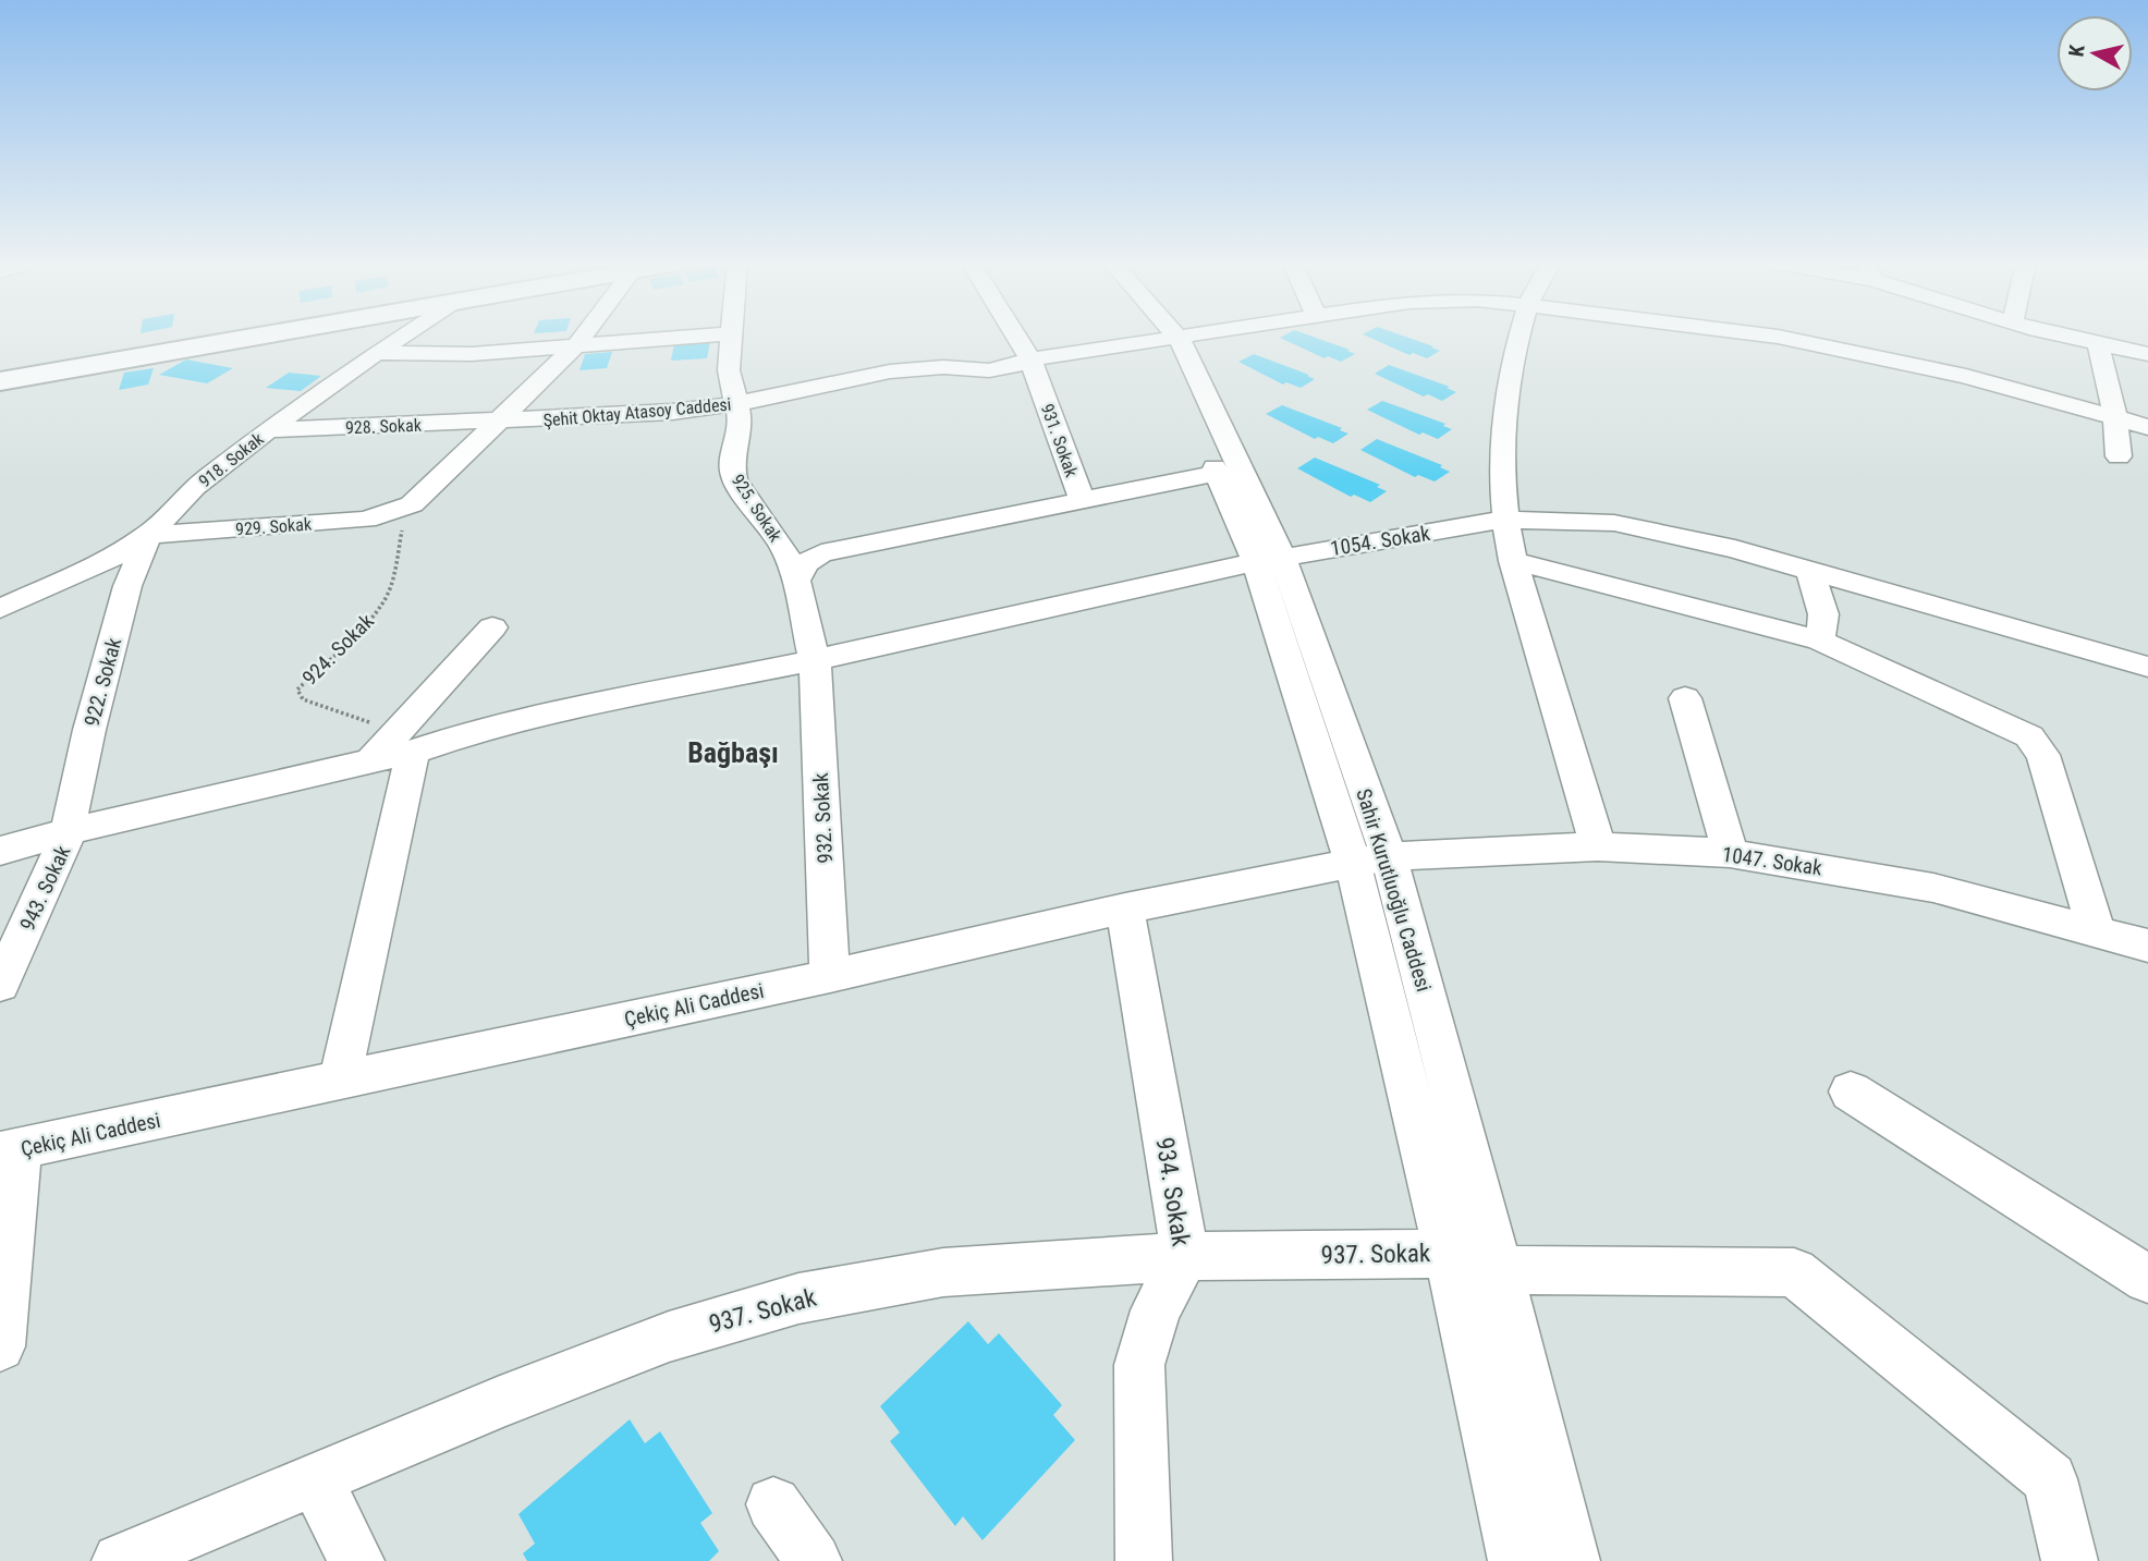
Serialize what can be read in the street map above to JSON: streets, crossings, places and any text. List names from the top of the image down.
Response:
{
  "streets": {
    "street": [
      "Şehit Oktay Atasoy Caddesi",
      "928. Sokak",
      "931. Sokak",
      "918. Sokak",
      "925. Sokak",
      "929. Sokak",
      "1054. Sokak",
      "922. Sokak",
      "932. Sokak",
      "1047. Sokak",
      "943. Sokak",
      "Sahir Kurutluoğlu Caddesi",
      "Çekiç Ali Caddesi",
      "934. Sokak",
      "937. Sokak"
    ],
    "path": ["924. Sokak"]
  },
  "crossings": [
    ["Şehit Oktay Atasoy Caddesi", "928. Sokak"],
    ["Şehit Oktay Atasoy Caddesi", "931. Sokak"],
    ["Şehit Oktay Atasoy Caddesi", "925. Sokak"],
    ["Şehit Oktay Atasoy Caddesi", "Sahir Kurutluoğlu Caddesi"],
    ["928. Sokak", "918. Sokak"],
    ["918. Sokak", "929. Sokak"],
    ["918. Sokak", "922. Sokak"],
    ["925. Sokak", "1054. Sokak"],
    ["925. Sokak", "932. Sokak"],
    ["929. Sokak", "924. Sokak"],
    ["929. Sokak", "922. Sokak"],
    ["1054. Sokak", "924. Sokak"],
    ["1054. Sokak", "922. Sokak"],
    ["1054. Sokak", "932. Sokak"],
    ["1054. Sokak", "943. Sokak"],
    ["1054. Sokak", "Sahir Kurutluoğlu Caddesi"],
    ["922. Sokak", "943. Sokak"],
    ["932. Sokak", "Çekiç Ali Caddesi"],
    ["1047. Sokak", "Sahir Kurutluoğlu Caddesi"],
    ["1047. Sokak", "Çekiç Ali Caddesi"],
    ["Sahir Kurutluoğlu Caddesi", "Çekiç Ali Caddesi"],
    ["Sahir Kurutluoğlu Caddesi", "937. Sokak"],
    ["Çekiç Ali Caddesi", "934. Sokak"],
    ["934. Sokak", "937. Sokak"]
  ],
  "districts": ["Bağbaşı"],
  "north": "left"
}
